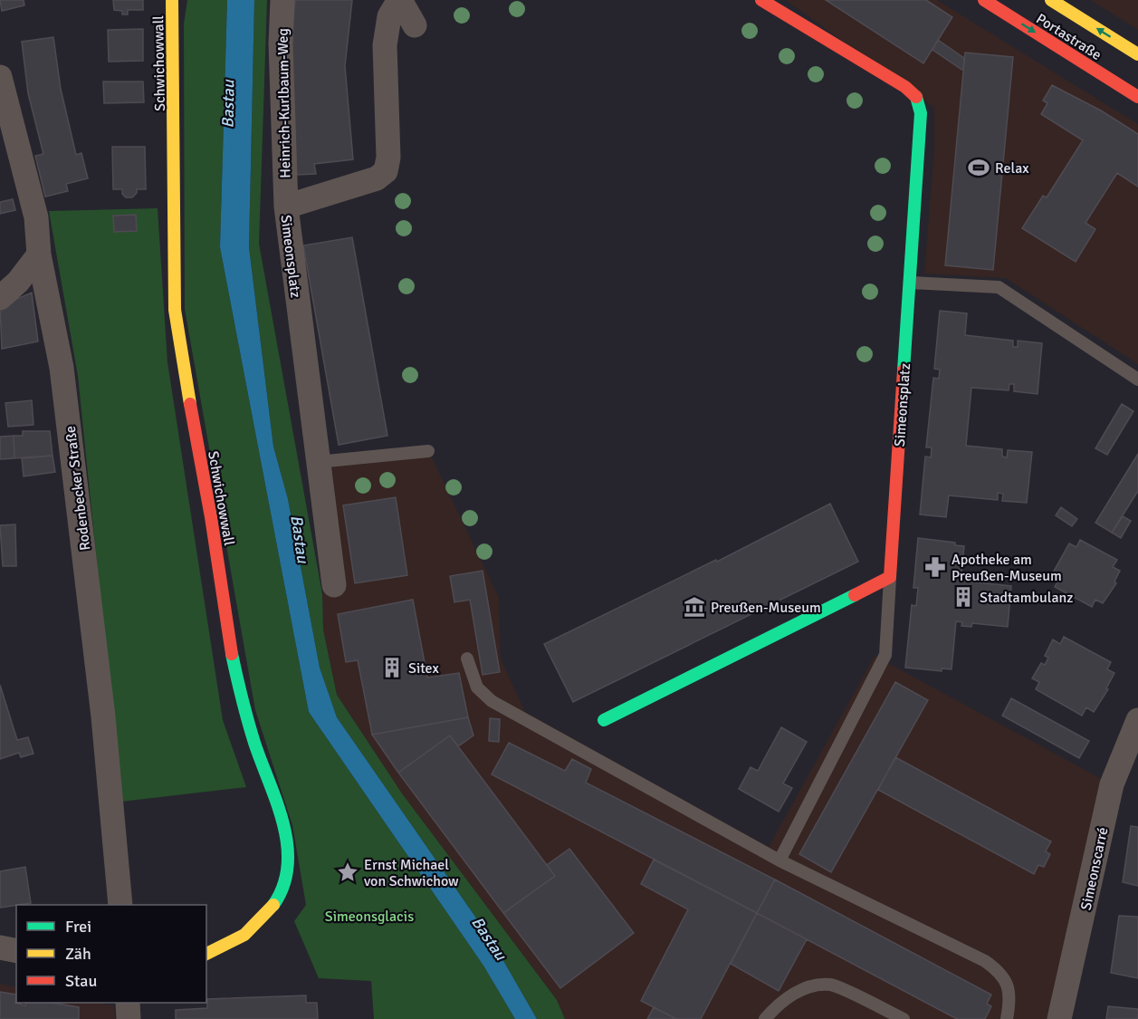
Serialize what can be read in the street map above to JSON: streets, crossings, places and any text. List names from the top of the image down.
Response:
{
  "streets": {
    "street": [
      "Portastraße",
      "Schwichowwall",
      "Heinrich-Kurlbaum-Weg",
      "Simeonsplatz",
      "Rodenbecker Straße",
      "Simeonscarré"
    ]
  },
  "crossings": [
    ["Heinrich-Kurlbaum-Weg", "Simeonsplatz"]
  ],
  "water": ["Bastau"],
  "parks": ["Simeonsglacis"],
  "places": {
    "sports": ["Relax"],
    "pharmacy": ["Apotheke am Preußen-Museum"],
    "building": ["Stadtambulanz", "Sitex"],
    "museum": ["Preußen-Museum"],
    "place": ["Ernst Michael von Schwichow"]
  },
  "legend": ["Frei", "Zäh", "Stau"]
}
